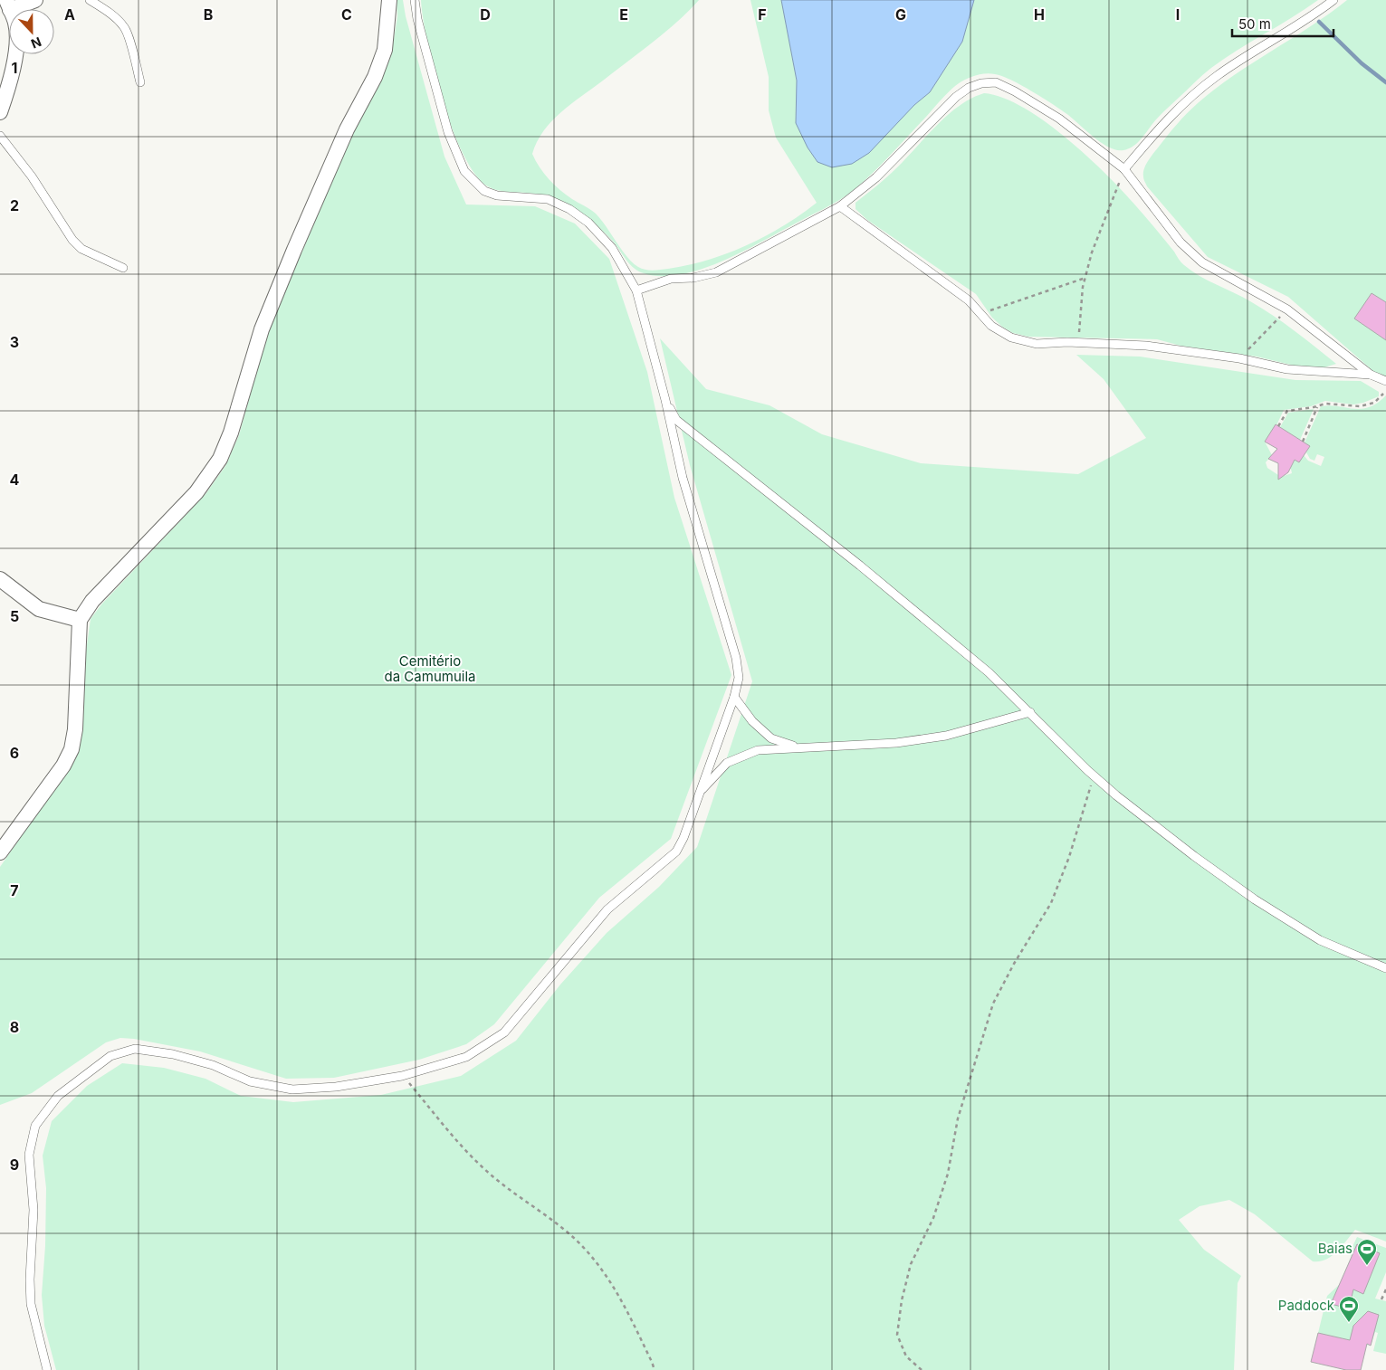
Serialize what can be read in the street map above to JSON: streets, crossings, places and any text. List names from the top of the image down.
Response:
{
  "parks": ["Cemitério da Camumuila"],
  "places": {
    "sports": ["Baias", "Paddock"]
  },
  "scale_bar": "50 m",
  "north": "bottom",
  "grid": {
    "columns": [
      "A",
      "B",
      "C",
      "D",
      "E",
      "F",
      "G",
      "H",
      "I"
    ],
    "rows": [
      "1",
      "2",
      "3",
      "4",
      "5",
      "6",
      "7",
      "8",
      "9"
    ]
  }
}
